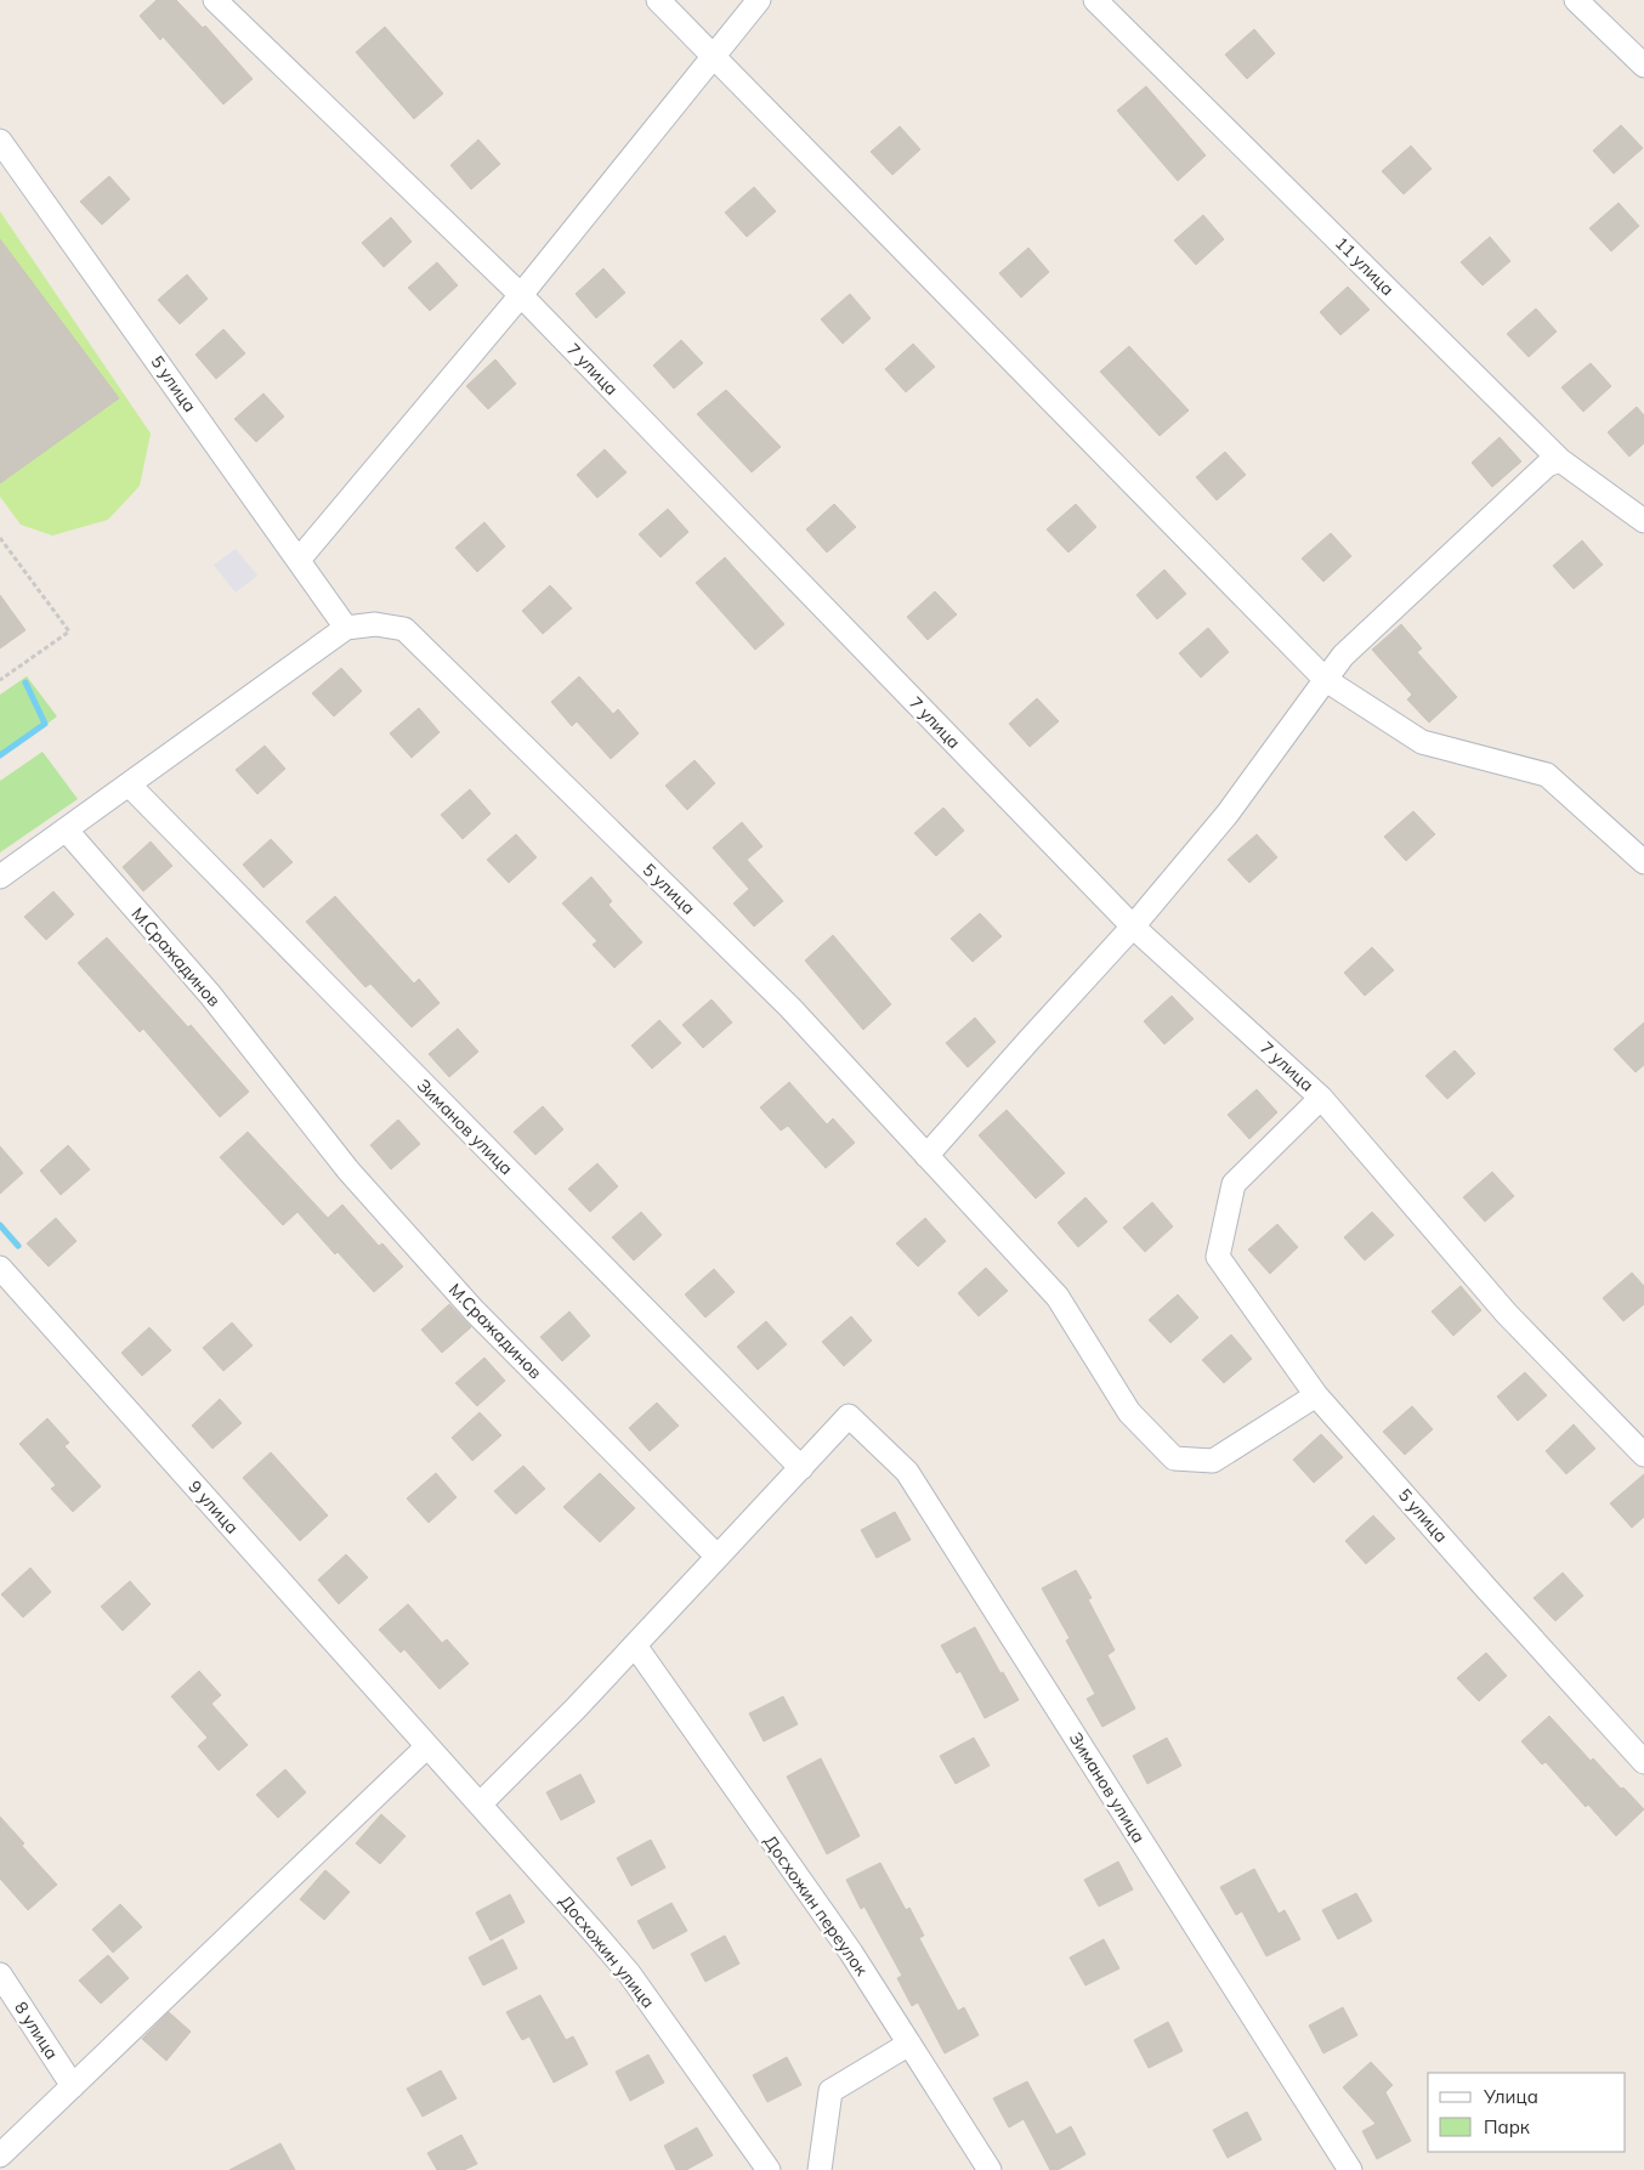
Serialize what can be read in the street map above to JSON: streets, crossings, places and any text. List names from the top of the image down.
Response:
{
  "streets": {
    "street": [
      "11 улица",
      "7 улица",
      "5 улица",
      "М.Сражадинов",
      "Зиманов улица",
      "9 улица",
      "Досхожин переулок",
      "Досхожин улица",
      "8 улица"
    ]
  },
  "crossings": [
    ["7 улица", "5 улица"],
    ["9 улица", "Досхожин улица"]
  ],
  "legend": ["Улица", "Парк"]
}
